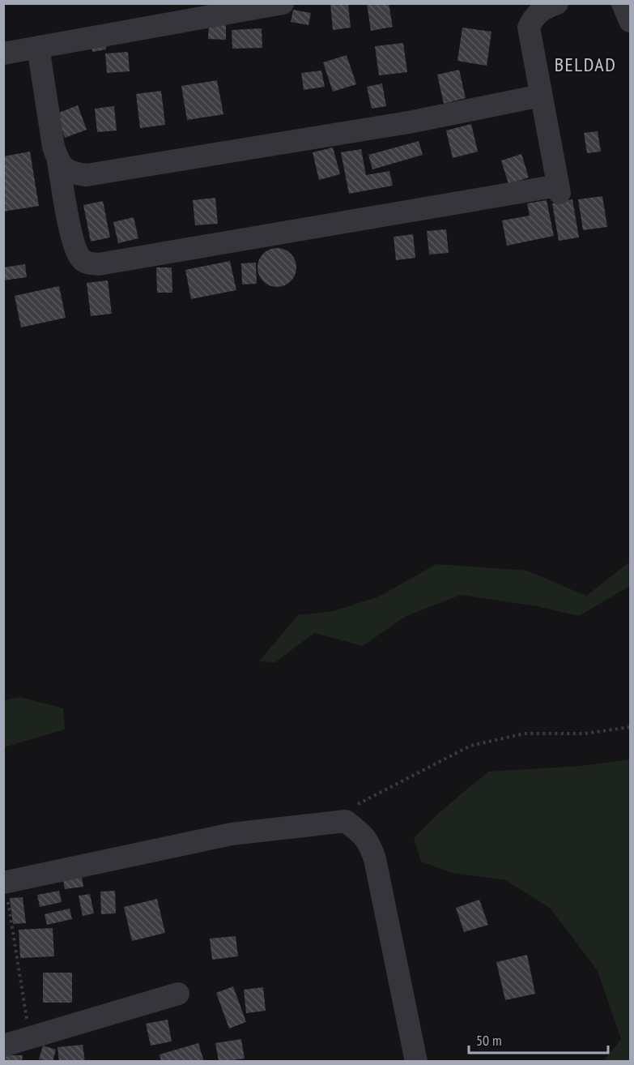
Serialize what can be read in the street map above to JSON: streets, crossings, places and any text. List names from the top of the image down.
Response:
{
  "districts": ["BELDAD"],
  "scale_bar": "50 m"
}
